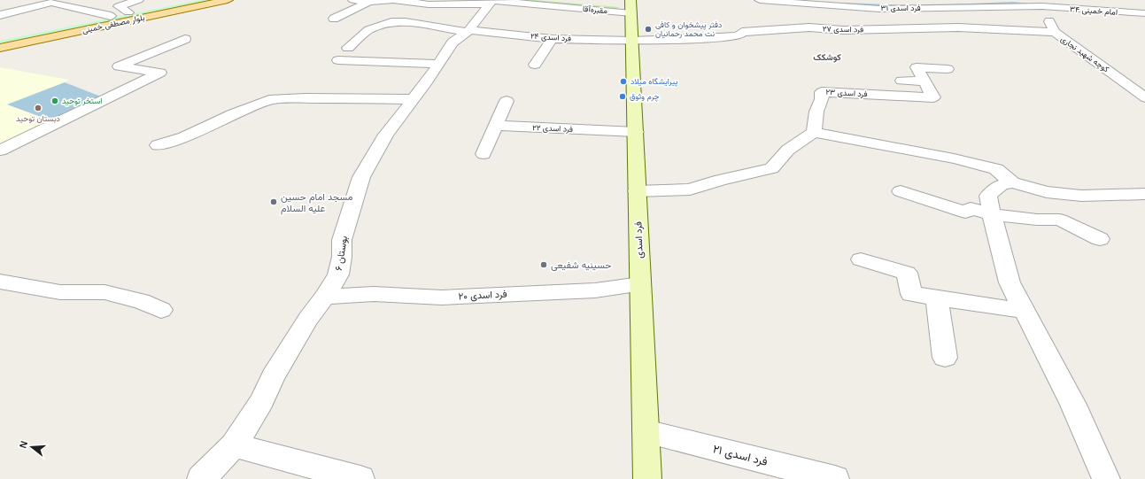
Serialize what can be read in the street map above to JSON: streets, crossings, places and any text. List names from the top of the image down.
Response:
{
  "streets": {
    "main road": ["بلوار مصطفی خمینی", "فرد اسدی"],
    "street": [
      "فرد اسدی ۳۱",
      "مقبره‌آقا",
      "امام خمینی ۳۴",
      "فرد اسدی ۲۷",
      "فرد اسدی ۲۴",
      "کوچه شهید ‌نجاری",
      "فرد اسدی ۲۳",
      "فرد اسدی ۲۲",
      "بوستان ۶",
      "فرد اسدی ۲۰",
      "فرد اسدی ۲۱"
    ]
  },
  "crossings": [
    ["فرد اسدی ۳۱", "امام خمینی ۳۴"],
    ["فرد اسدی ۳۱", "کوچه شهید ‌نجاری"],
    ["مقبره‌آقا", "فرد اسدی"],
    ["مقبره‌آقا", "بوستان ۶"],
    ["امام خمینی ۳۴", "کوچه شهید ‌نجاری"],
    ["فرد اسدی ۲۷", "فرد اسدی ۲۴"],
    ["فرد اسدی ۲۷", "کوچه شهید ‌نجاری"],
    ["فرد اسدی ۲۷", "فرد اسدی"],
    ["فرد اسدی ۲۴", "فرد اسدی"],
    ["فرد اسدی ۲۴", "بوستان ۶"],
    ["فرد اسدی ۲۲", "فرد اسدی"],
    ["فرد اسدی", "فرد اسدی ۲۰"],
    ["فرد اسدی", "فرد اسدی ۲۱"],
    ["بوستان ۶", "فرد اسدی ۲۰"]
  ],
  "districts": ["کوشکک"],
  "places": [
    "دفتر پیشخوان و کافی نت محمد رحمانیان",
    "پیرایشگاه میلاد",
    "چرم وثوق",
    "استخر توحید",
    "دبستان توحید",
    "مسجد امام حسین علیه السلام",
    "حسینیه شفیعی"
  ],
  "north": "left"
}
